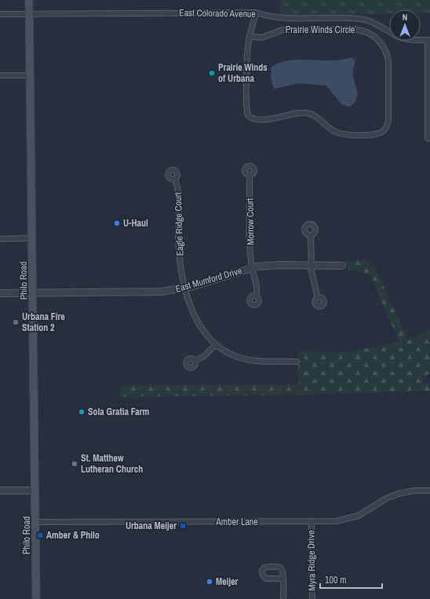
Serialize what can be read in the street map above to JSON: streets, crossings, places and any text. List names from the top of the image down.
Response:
{
  "streets": {
    "main road": ["Philo Road"],
    "street": [
      "East Colorado Avenue",
      "Prairie Winds Circle",
      "Morrow Court",
      "Eagle Ridge Court",
      "East Mumford Drive",
      "Amber Lane",
      "Myra Ridge Drive"
    ]
  },
  "crossings": [
    ["East Colorado Avenue", "Philo Road"],
    ["Morrow Court", "East Mumford Drive"],
    ["Eagle Ridge Court", "East Mumford Drive"],
    ["East Mumford Drive", "Philo Road"],
    ["Philo Road", "Amber Lane"],
    ["Amber Lane", "Myra Ridge Drive"]
  ],
  "places": {
    "other": [
      "Prairie Winds of Urbana",
      "U-Haul",
      "Urbana Fire Station 2",
      "Sola Gratia Farm",
      "St. Matthew Lutheran Church",
      "Meijer"
    ],
    "transit": ["Urbana Meijer", "Amber & Philo"]
  },
  "scale_bar": "100 m",
  "north": "top"
}
